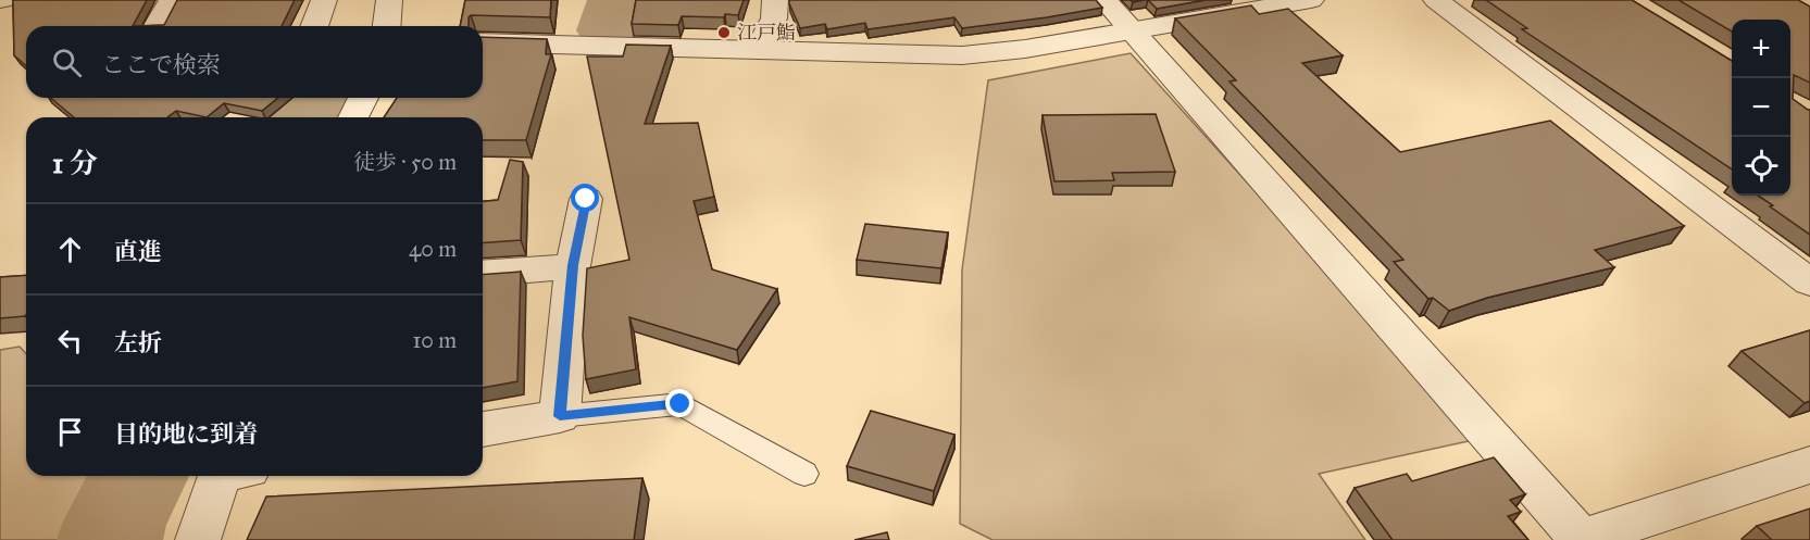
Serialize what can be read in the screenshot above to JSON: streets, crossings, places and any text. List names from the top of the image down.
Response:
{
  "places": ["江戸鮨"],
  "page": {
    "map_buttons": ["+", "−"],
    "search": "ここで検索",
    "heading": ["1 分", "徒歩 · 50 m"],
    "list": [
      ["直進", "40 m"],
      ["左折", "10 m"],
      "目的地に到着"
    ]
  }
}
